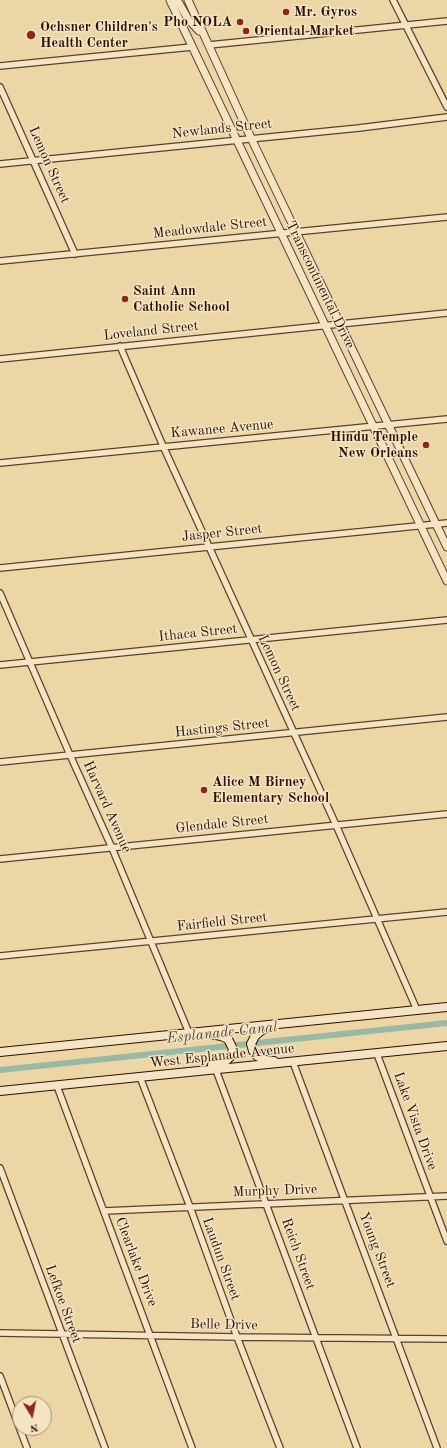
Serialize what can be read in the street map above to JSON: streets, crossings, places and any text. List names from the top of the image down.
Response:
{
  "streets": {
    "main road": ["West Esplanade Avenue"],
    "street": [
      "Newlands Street",
      "Lemon Street",
      "Meadowdale Street",
      "Transcontinental Drive",
      "Loveland Street",
      "Kawanee Avenue",
      "Jasper Street",
      "Ithaca Street",
      "Hastings Street",
      "Harvard Avenue",
      "Glendale Street",
      "Fairfield Street",
      "Lake Vista Drive",
      "Murphy Drive",
      "Young Street",
      "Reich Street",
      "Laudun Street",
      "Clearlake Drive",
      "Lefkoe Street",
      "Belle Drive"
    ]
  },
  "crossings": [
    ["Newlands Street", "Lemon Street"],
    ["Newlands Street", "Transcontinental Drive"],
    ["Lemon Street", "Meadowdale Street"],
    ["Lemon Street", "Loveland Street"],
    ["Lemon Street", "Kawanee Avenue"],
    ["Lemon Street", "Jasper Street"],
    ["Lemon Street", "Ithaca Street"],
    ["Lemon Street", "Hastings Street"],
    ["Lemon Street", "Glendale Street"],
    ["Lemon Street", "Fairfield Street"],
    ["Lemon Street", "West Esplanade Avenue"],
    ["Meadowdale Street", "Transcontinental Drive"],
    ["Transcontinental Drive", "Loveland Street"],
    ["Transcontinental Drive", "Kawanee Avenue"],
    ["Transcontinental Drive", "Jasper Street"],
    ["Ithaca Street", "Harvard Avenue"],
    ["Hastings Street", "Harvard Avenue"],
    ["Harvard Avenue", "Glendale Street"],
    ["Harvard Avenue", "Fairfield Street"],
    ["Harvard Avenue", "West Esplanade Avenue"],
    ["West Esplanade Avenue", "Lake Vista Drive"],
    ["West Esplanade Avenue", "Young Street"],
    ["West Esplanade Avenue", "Reich Street"],
    ["West Esplanade Avenue", "Laudun Street"],
    ["West Esplanade Avenue", "Clearlake Drive"],
    ["Lake Vista Drive", "Murphy Drive"],
    ["Murphy Drive", "Young Street"],
    ["Murphy Drive", "Reich Street"],
    ["Murphy Drive", "Laudun Street"],
    ["Murphy Drive", "Clearlake Drive"],
    ["Young Street", "Belle Drive"],
    ["Reich Street", "Belle Drive"],
    ["Laudun Street", "Belle Drive"],
    ["Clearlake Drive", "Belle Drive"],
    ["Lefkoe Street", "Belle Drive"]
  ],
  "water": ["Esplanade Canal"],
  "places": [
    "Mr. Gyros",
    "Pho NOLA",
    "Oriental Market",
    "Ochsner Children's Health Center",
    "Saint Ann Catholic School",
    "Hindu Temple New Orleans",
    "Alice M Birney Elementary School"
  ],
  "north": "bottom"
}
